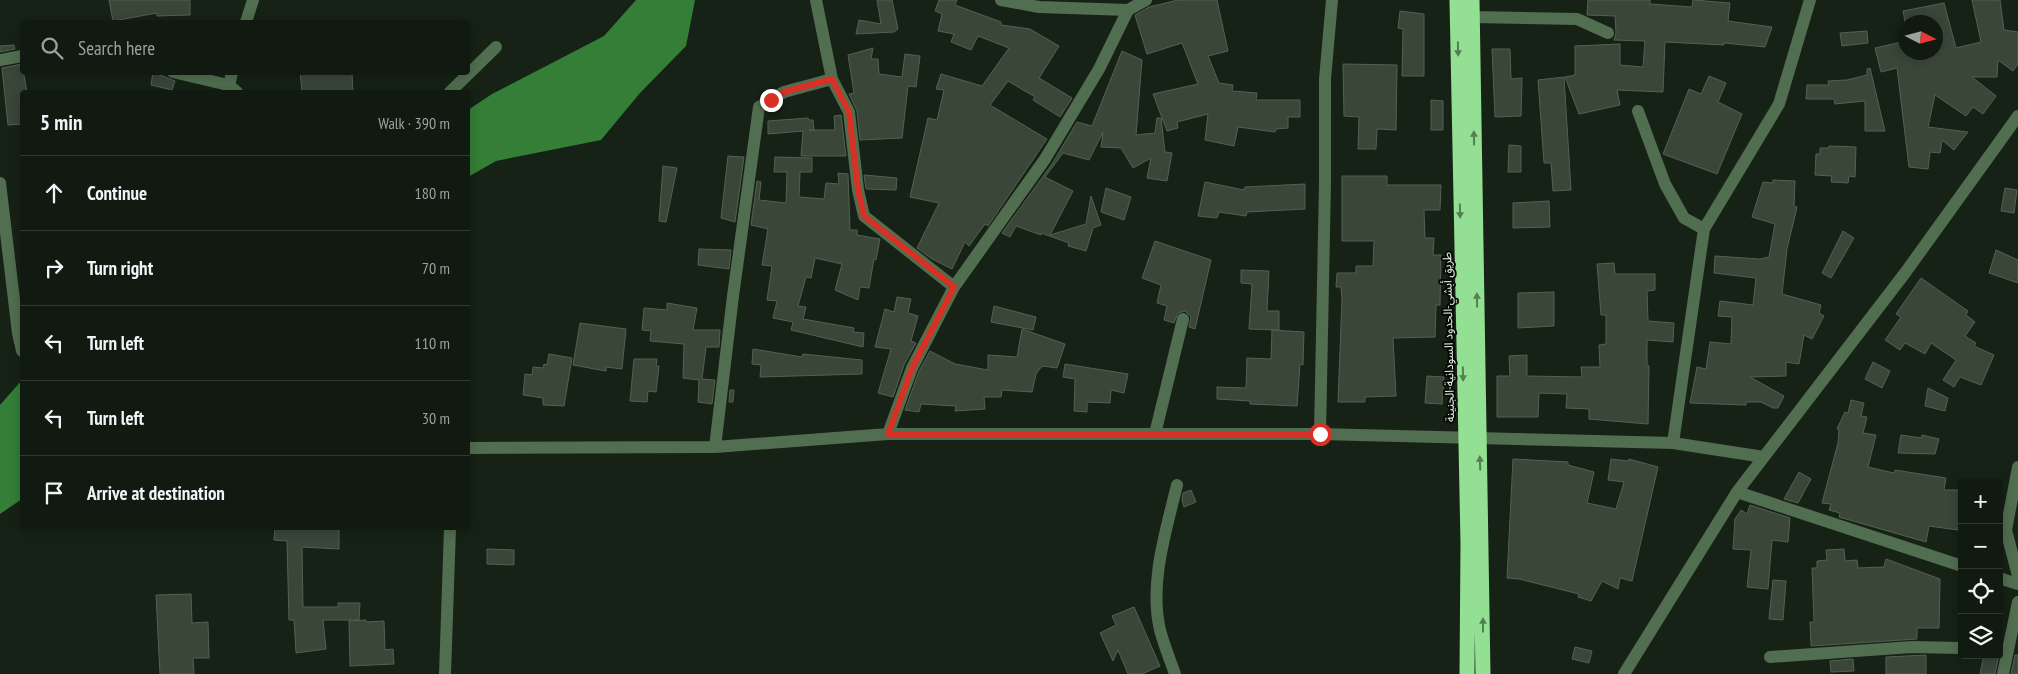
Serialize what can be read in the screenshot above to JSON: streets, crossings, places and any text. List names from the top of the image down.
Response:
{
  "streets": {
    "highway": ["طريق أبشي-الحدود السودانية-الجنينة"]
  },
  "north": "right",
  "page": {
    "search": "Search here",
    "heading": ["5 min", "Walk · 390 m"],
    "list": [
      ["Continue", "180 m"],
      ["Turn right", "70 m"],
      ["Turn left", "110 m"],
      ["Turn left", "30 m"],
      "Arrive at destination"
    ],
    "map_buttons": ["+", "−"]
  }
}
